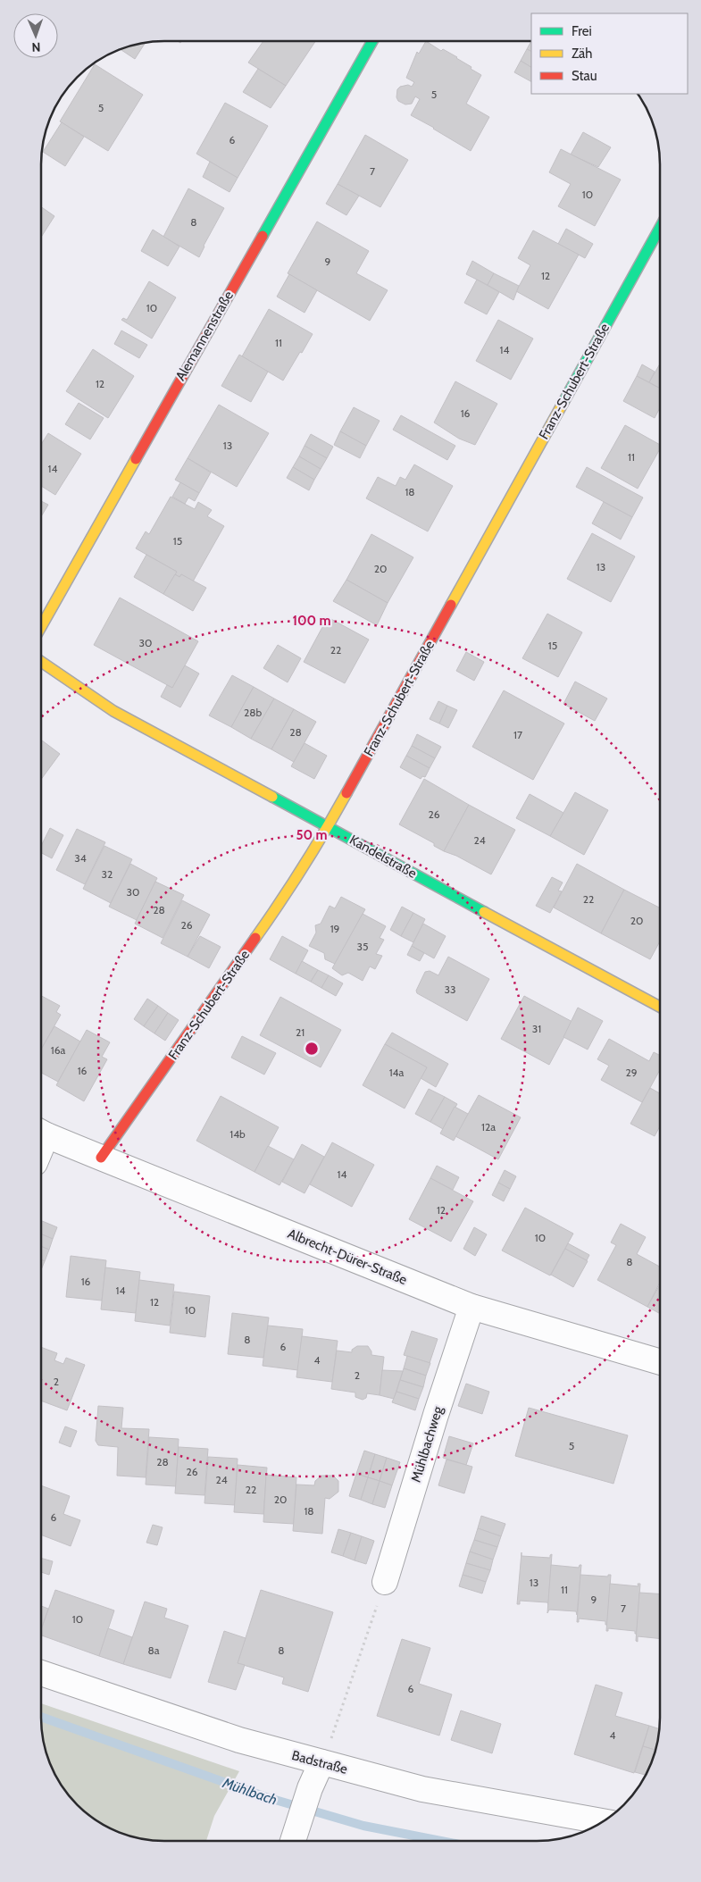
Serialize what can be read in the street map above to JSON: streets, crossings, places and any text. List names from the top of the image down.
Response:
{
  "streets": {
    "street": [
      "Alemannenstraße",
      "Franz-Schubert-Straße",
      "Kandelstraße",
      "Albrecht-Dürer-Straße",
      "Mühlbachweg",
      "Badstraße"
    ]
  },
  "crossings": [
    ["Franz-Schubert-Straße", "Kandelstraße"],
    ["Franz-Schubert-Straße", "Albrecht-Dürer-Straße"],
    ["Albrecht-Dürer-Straße", "Mühlbachweg"]
  ],
  "water": ["Mühlbach"],
  "house_numbers": [
    "5",
    "5",
    "6",
    "7",
    "10",
    "8",
    "9",
    "12",
    "10",
    "11",
    "14",
    "12",
    "16",
    "13",
    "11",
    "14",
    "18",
    "15",
    "13",
    "20",
    "30",
    "15",
    "22",
    "28b",
    "28",
    "17",
    "26",
    "24",
    "34",
    "32",
    "30",
    "22",
    "28",
    "20",
    "26",
    "19",
    "35",
    "33",
    "31",
    "21",
    "16a",
    "16",
    "14a",
    "29",
    "12a",
    "14b",
    "14",
    "12",
    "10",
    "8",
    "16",
    "14",
    "12",
    "10",
    "8",
    "6",
    "4",
    "2",
    "2",
    "5",
    "28",
    "26",
    "24",
    "22",
    "20",
    "18",
    "6",
    "13",
    "11",
    "9",
    "7",
    "10",
    "8a",
    "8",
    "6",
    "4"
  ],
  "legend": ["Frei", "Zäh", "Stau"],
  "north": "bottom",
  "rings": ["100 m", "50 m"]
}
